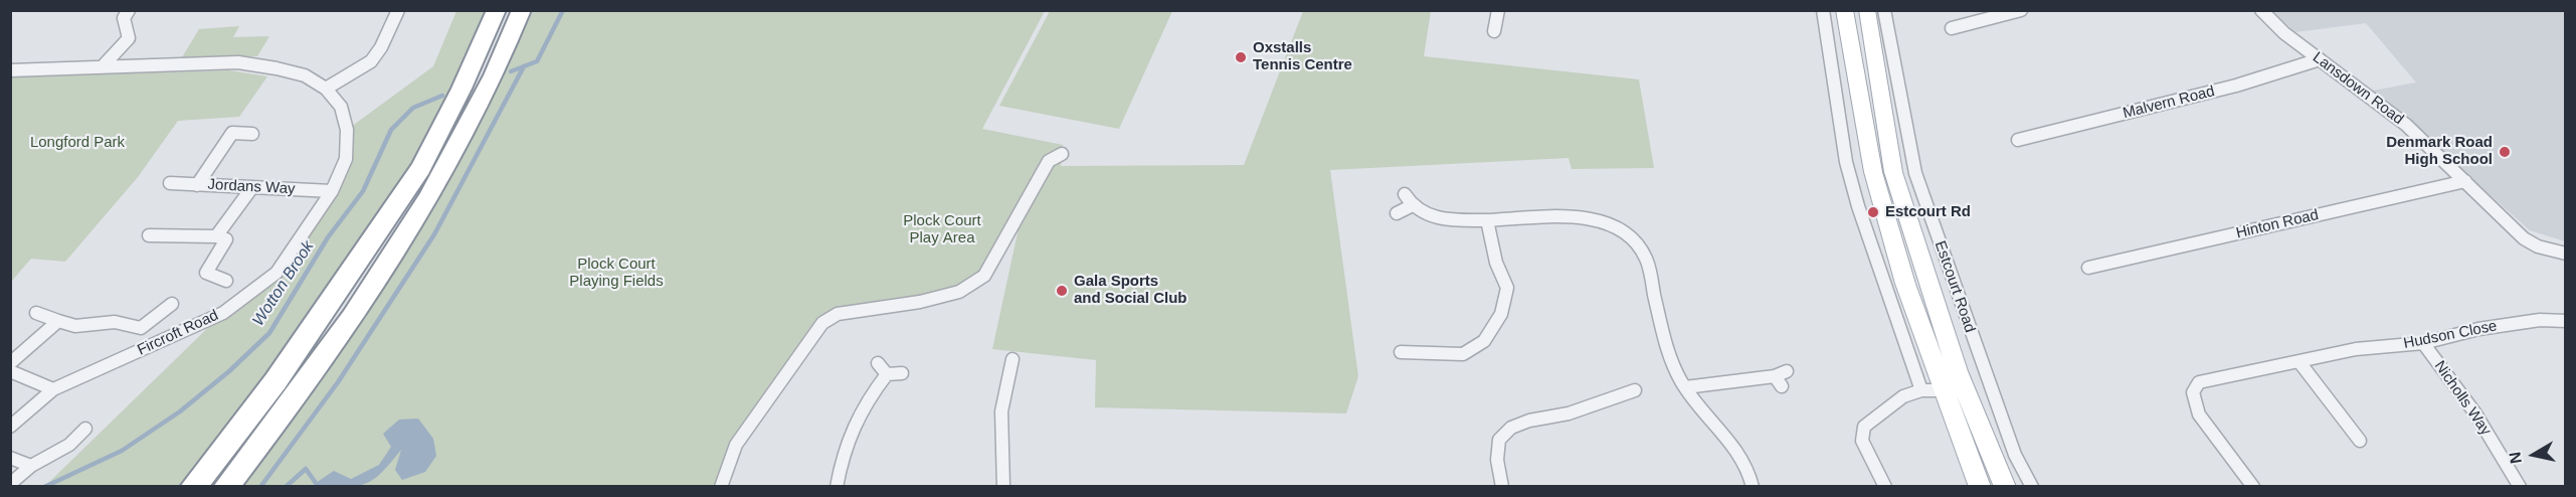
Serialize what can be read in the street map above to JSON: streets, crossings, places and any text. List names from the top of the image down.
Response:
{
  "streets": {
    "main road": ["Estcourt Road"],
    "street": [
      "Lansdown Road",
      "Malvern Road",
      "Jordans Way",
      "Hinton Road",
      "Fircroft Road",
      "Hudson Close",
      "Nicholls Way"
    ]
  },
  "crossings": [
    ["Lansdown Road", "Malvern Road"],
    ["Lansdown Road", "Hinton Road"],
    ["Jordans Way", "Fircroft Road"],
    ["Hudson Close", "Nicholls Way"]
  ],
  "water": ["Wotton Brook"],
  "parks": ["Longford Park", "Plock Court Play Area", "Plock Court Playing Fields"],
  "places": [
    "Oxstalls Tennis Centre",
    "Denmark Road High School",
    "Estcourt Rd",
    "Gala Sports and Social Club"
  ],
  "north": "left"
}
